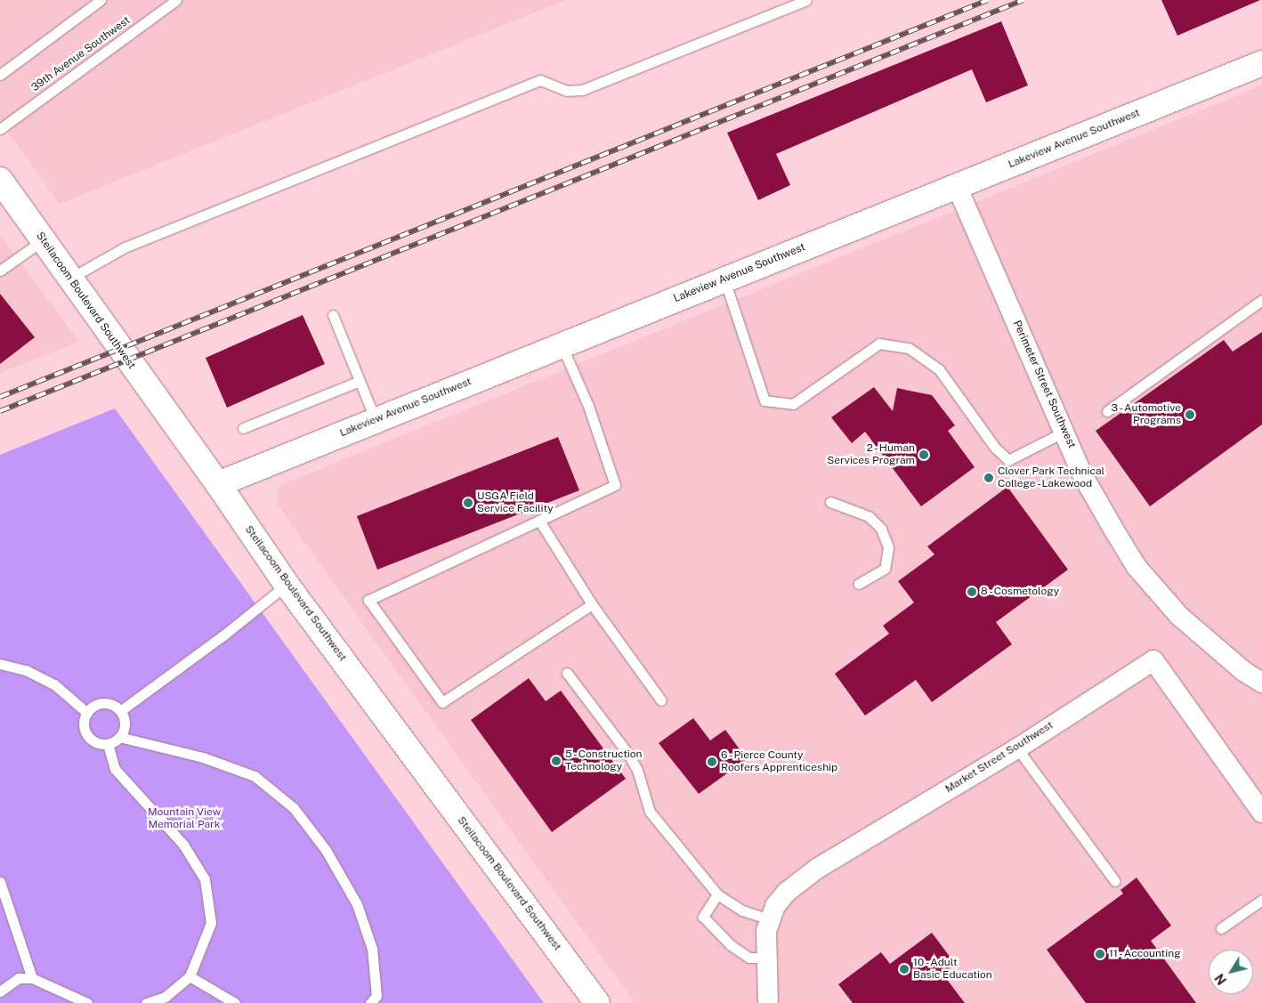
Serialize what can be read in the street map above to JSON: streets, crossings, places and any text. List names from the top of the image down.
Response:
{
  "streets": {
    "street": [
      "Lakeview Avenue Southwest",
      "Steilacoom Boulevard Southwest",
      "Perimeter Street Southwest",
      "Market Street Southwest"
    ],
    "lane": ["39th Avenue Southwest"]
  },
  "crossings": [
    ["Lakeview Avenue Southwest", "Steilacoom Boulevard Southwest"],
    ["Lakeview Avenue Southwest", "Perimeter Street Southwest"]
  ],
  "parks": ["Mountain View Memorial Park"],
  "places": [
    "3 - Automotive Programs",
    "2 - Human Services Program",
    "Clover Park Technical College - Lakewood",
    "USGA Field Service Facility",
    "8 - Cosmetology",
    "5 - Construction Technology",
    "6 - Pierce County Roofers Apprenticeship",
    "11 - Accounting",
    "10 - Adult Basic Education"
  ],
  "north": "bottom left"
}
